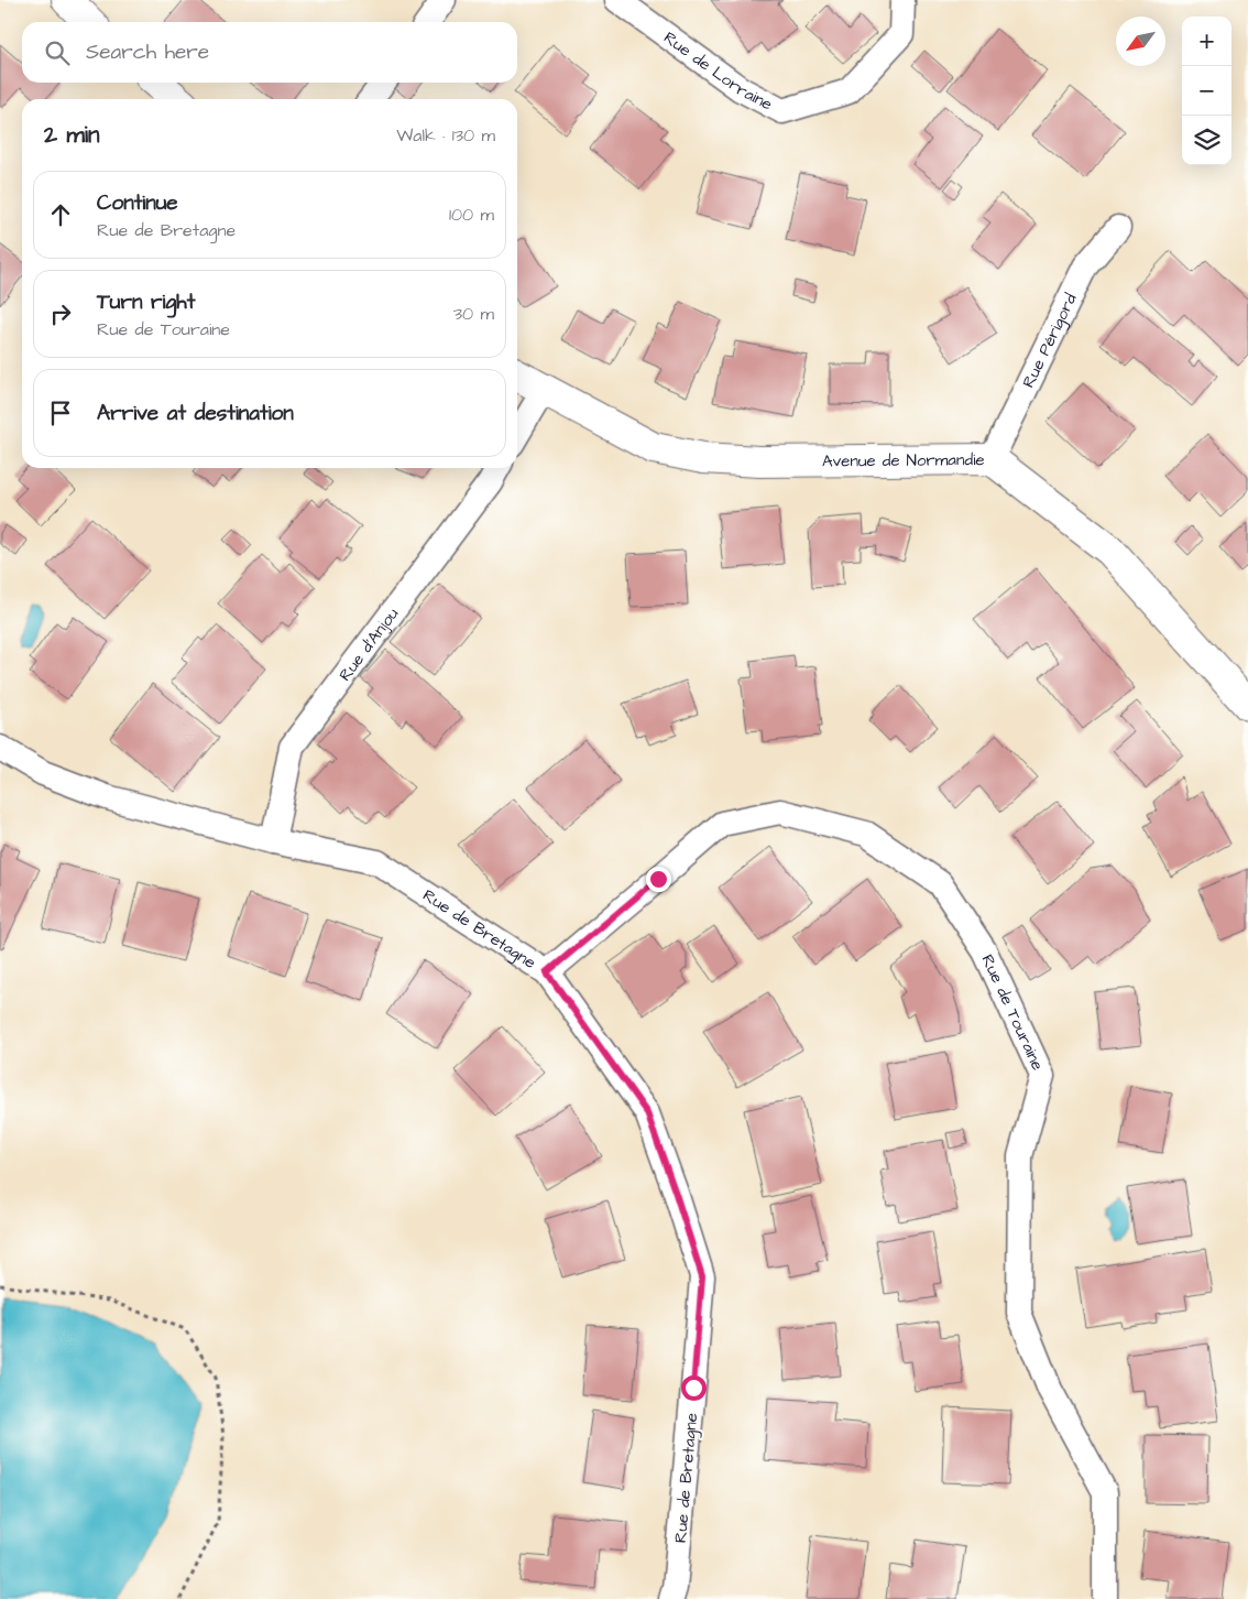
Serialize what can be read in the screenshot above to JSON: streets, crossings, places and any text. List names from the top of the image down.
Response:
{
  "streets": {
    "street": [
      "Rue de Lorraine",
      "Rue Périgord",
      "Avenue de Normandie",
      "Rue d'Anjou",
      "Rue de Bretagne",
      "Rue de Touraine"
    ]
  },
  "crossings": [
    ["Rue Périgord", "Avenue de Normandie"],
    ["Rue d'Anjou", "Rue de Bretagne"],
    ["Rue de Bretagne", "Rue de Touraine"]
  ],
  "north": "bottom left",
  "page": {
    "map_buttons": ["+", "−"],
    "search": "Search here",
    "heading": ["2 min", "Walk · 130 m"],
    "list": [
      ["Continue", "Rue de Bretagne", "100 m"],
      ["Turn right", "Rue de Touraine", "30 m"],
      "Arrive at destination"
    ]
  }
}
